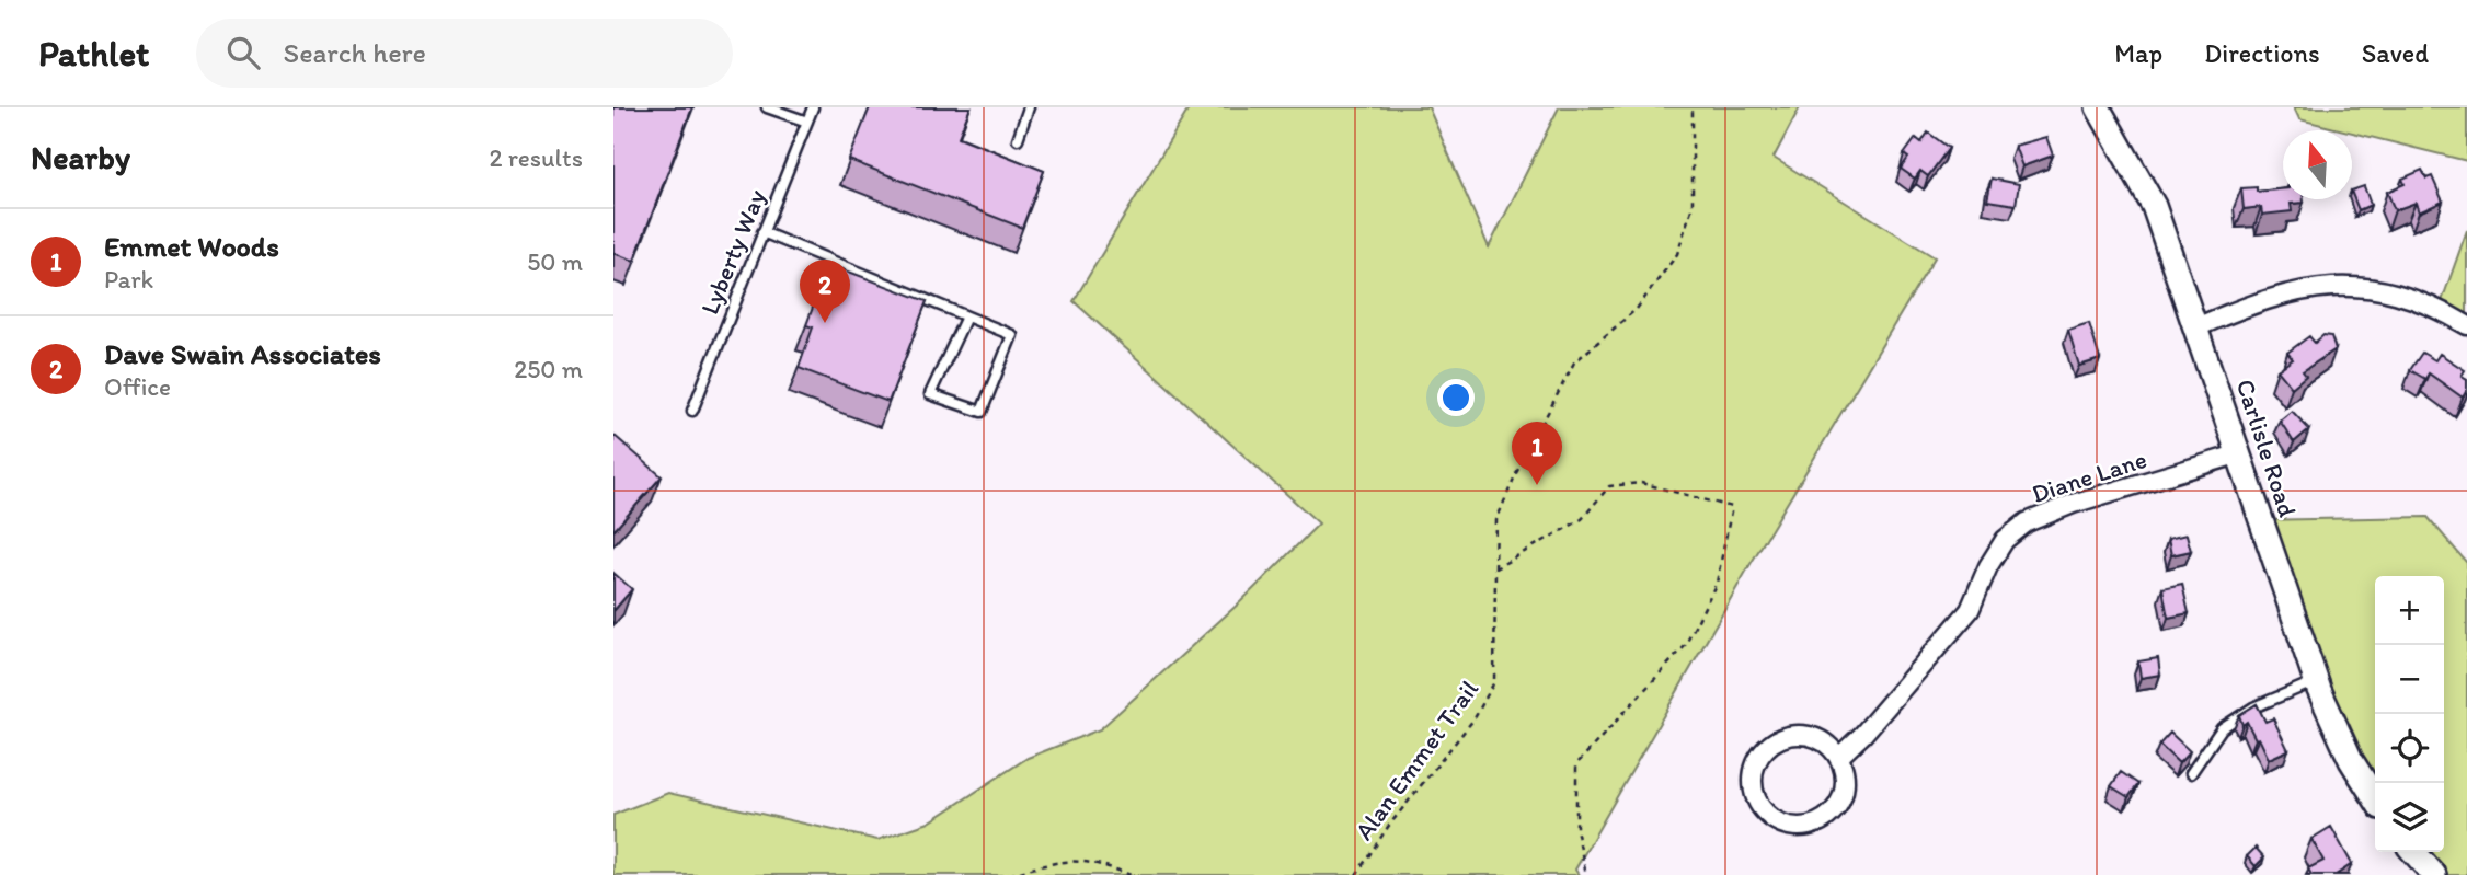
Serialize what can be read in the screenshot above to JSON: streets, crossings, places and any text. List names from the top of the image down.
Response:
{
  "streets": {
    "main road": ["Carlisle Road"],
    "street": ["Diane Lane"],
    "lane": ["Lyberty Way"],
    "path": ["Alan Emmet Trail"]
  },
  "crossings": [
    ["Carlisle Road", "Diane Lane"]
  ],
  "north": "top",
  "page": {
    "header": "Pathlet",
    "search": "Search here",
    "nav": ["Map", "Directions", "Saved"],
    "heading": ["Nearby", "2 results"],
    "list": [
      {
        "mark": "1",
        "name": "Emmet Woods",
        "note": "Park",
        "value": "50 m"
      },
      {
        "mark": "2",
        "name": "Dave Swain Associates",
        "note": "Office",
        "value": "250 m"
      }
    ],
    "pins": ["2", "1"],
    "map_buttons": ["+", "−"]
  }
}
